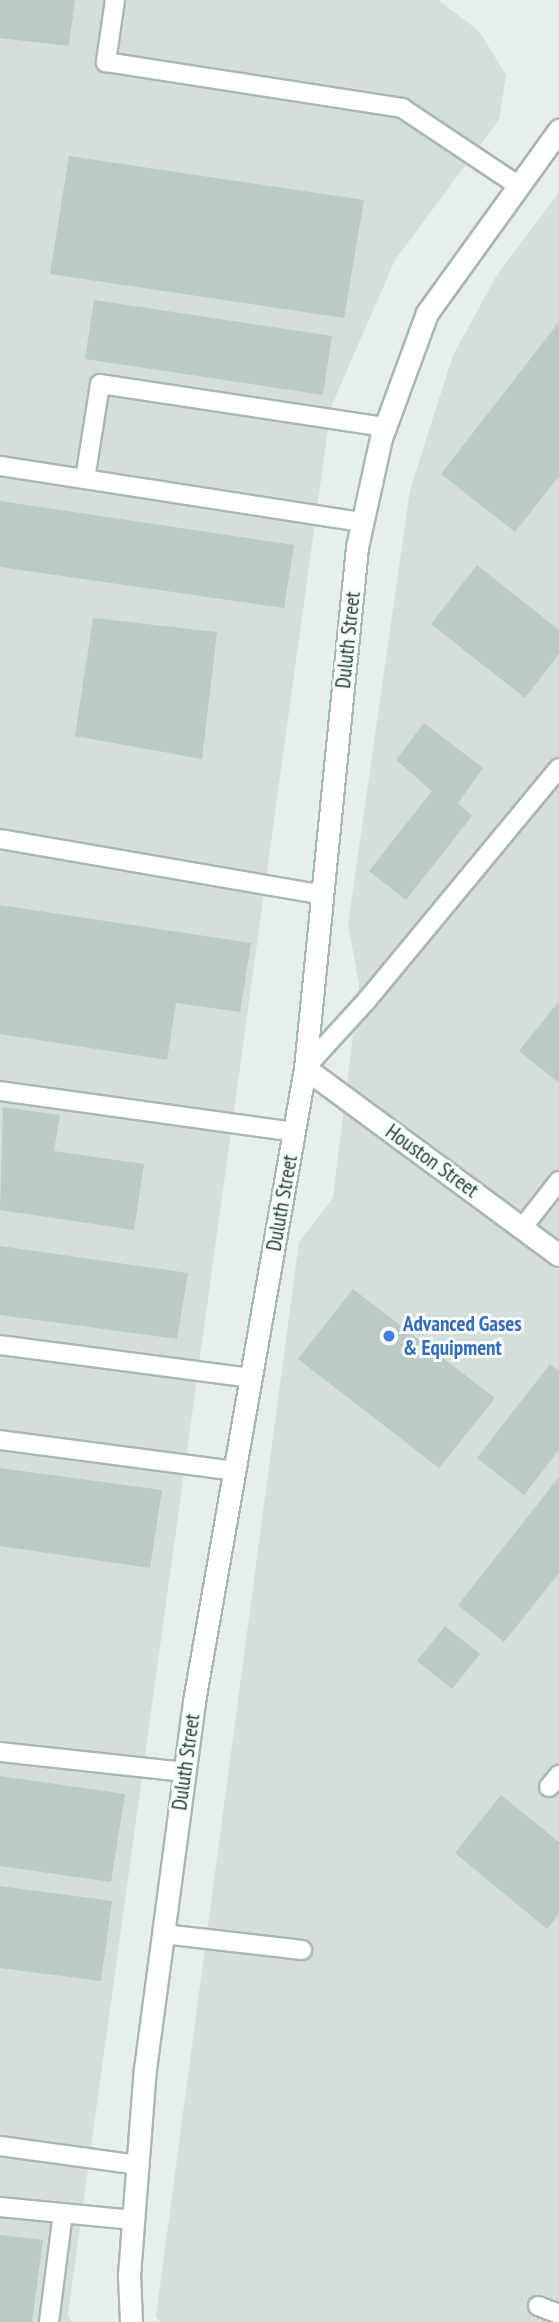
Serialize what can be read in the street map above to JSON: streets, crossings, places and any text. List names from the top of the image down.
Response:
{
  "streets": {
    "street": ["Duluth Street", "Houston Street"]
  },
  "crossings": [
    ["Duluth Street", "Houston Street"]
  ],
  "places": ["Advanced Gases & Equipment"]
}
